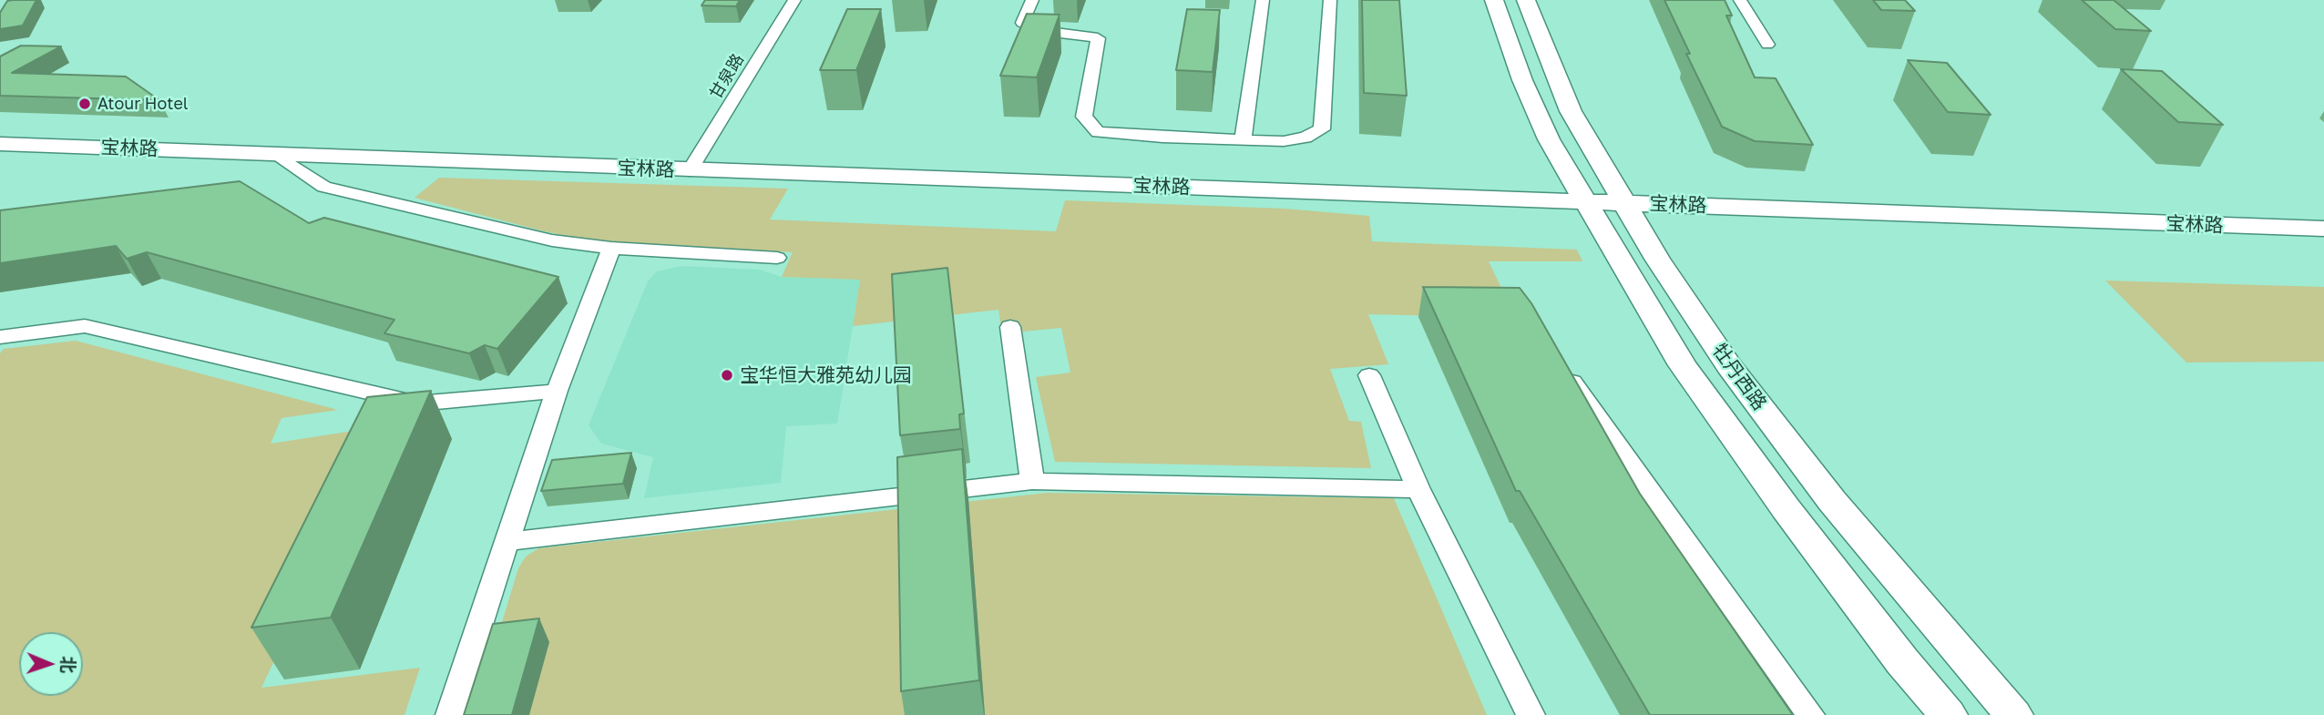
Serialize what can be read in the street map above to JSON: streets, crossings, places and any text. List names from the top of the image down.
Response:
{
  "streets": {
    "street": ["甘泉路", "宝林路", "牡丹西路"]
  },
  "crossings": [
    ["甘泉路", "宝林路"],
    ["宝林路", "牡丹西路"]
  ],
  "places": ["Atour Hotel", "宝华恒大雅苑幼儿园"],
  "north": "right"
}
